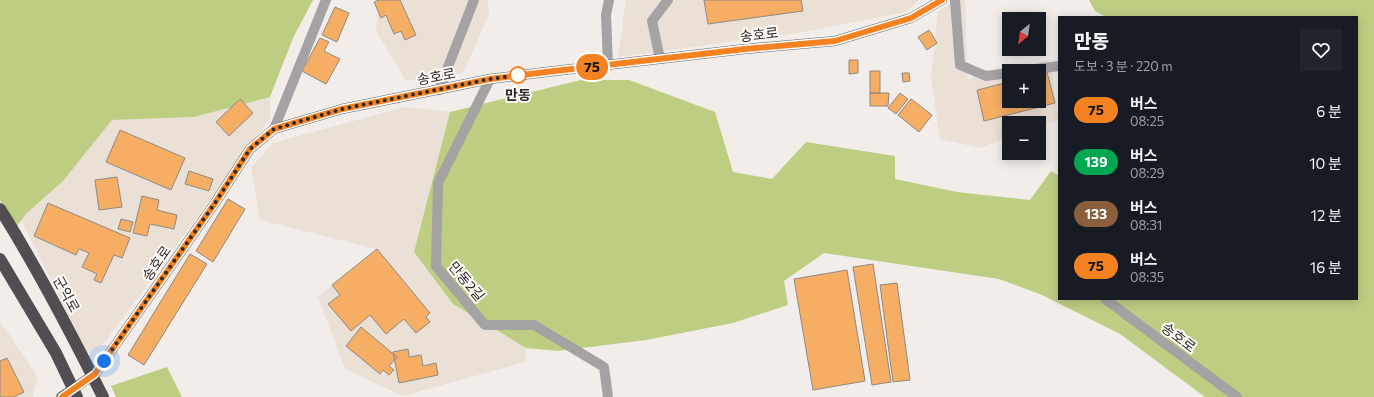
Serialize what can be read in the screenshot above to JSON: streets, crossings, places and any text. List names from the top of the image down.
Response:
{
  "streets": {
    "highway": ["군익로"],
    "main road": ["송호로"],
    "street": ["만동2길"]
  },
  "crossings": [
    ["송호로", "만동2길"]
  ],
  "places": ["만동"],
  "lines": ["bus line 75"],
  "north": "bottom left",
  "page": {
    "on_map": "75",
    "map_buttons": ["+", "−"],
    "heading": ["만동", "도보 · 3 분 · 220 m"],
    "list": [
      {
        "mark": "75",
        "name": "버스",
        "note": "08:25",
        "value": "6 분"
      },
      {
        "mark": "139",
        "name": "버스",
        "note": "08:29",
        "value": "10 분"
      },
      {
        "mark": "133",
        "name": "버스",
        "note": "08:31",
        "value": "12 분"
      },
      {
        "mark": "75",
        "name": "버스",
        "note": "08:35",
        "value": "16 분"
      }
    ]
  }
}
